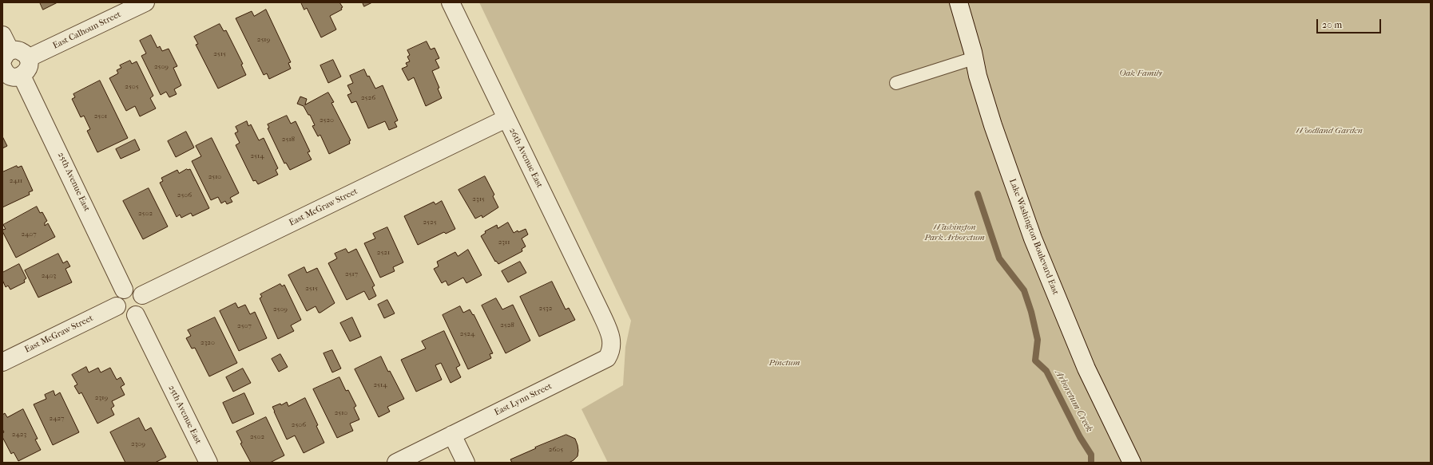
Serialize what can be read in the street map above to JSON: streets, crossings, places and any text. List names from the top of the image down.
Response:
{
  "streets": {
    "street": [
      "East Calhoun Street",
      "26th Avenue East",
      "25th Avenue East",
      "East McGraw Street",
      "Lake Washington Boulevard East",
      "East Lynn Street"
    ]
  },
  "crossings": [
    ["East Calhoun Street", "25th Avenue East"],
    ["26th Avenue East", "East McGraw Street"],
    ["26th Avenue East", "East Lynn Street"],
    ["25th Avenue East", "East McGraw Street"]
  ],
  "water": ["Arboretum Creek"],
  "parks": [
    "Oak Family",
    "Woodland Garden",
    "Washington Park Arboretum",
    "Pinetum"
  ],
  "house_numbers": [
    "2519",
    "2515",
    "2509",
    "2505",
    "2526",
    "2501",
    "2520",
    "2518",
    "2514",
    "2510",
    "2411",
    "2506",
    "2315",
    "2502",
    "2525",
    "2407",
    "2311",
    "2521",
    "2517",
    "2403",
    "2515",
    "2532",
    "2509",
    "2528",
    "2507",
    "2524",
    "2320",
    "2514",
    "2319",
    "2510",
    "2427",
    "2506",
    "2423",
    "2502",
    "2309",
    "2605"
  ],
  "scale_bar": "20 m"
}
